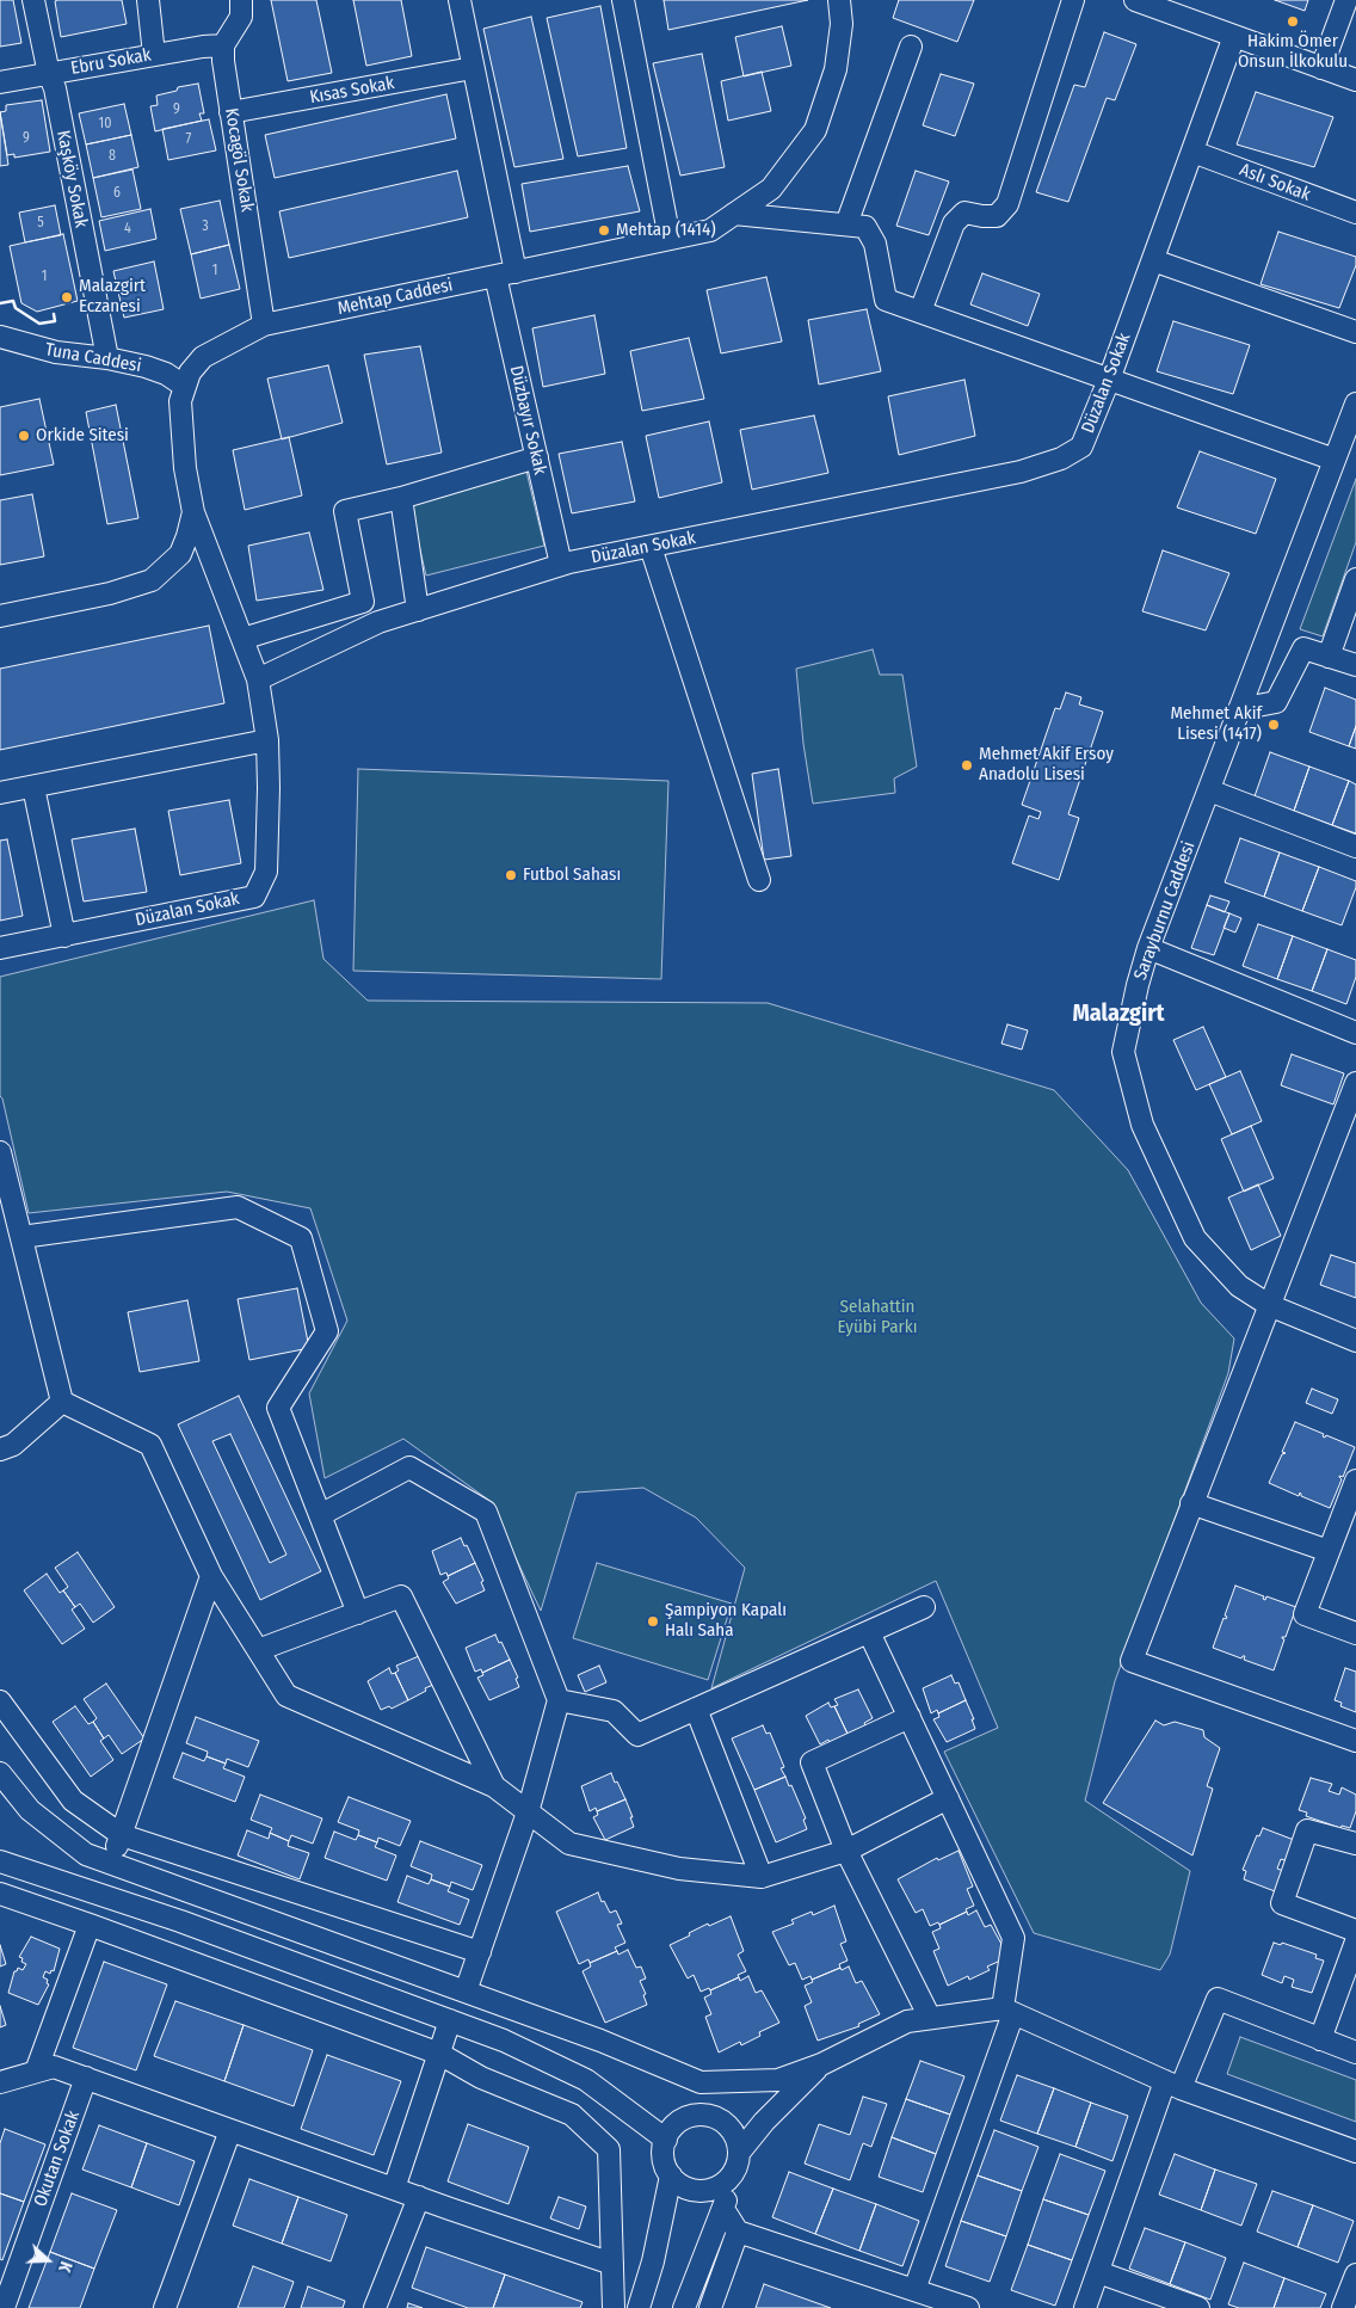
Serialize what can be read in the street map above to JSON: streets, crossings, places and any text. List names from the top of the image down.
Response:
{
  "streets": {
    "street": [
      "Ebru Sokak",
      "Kısas Sokak",
      "Kocagöl Sokak",
      "Kaşköy Sokak",
      "Aslı Sokak",
      "Mehtap Caddesi",
      "Tuna Caddesi",
      "Düzalan Sokak",
      "Düzbayır Sokak",
      "Sarayburnu Caddesi",
      "Okutan Sokak"
    ]
  },
  "crossings": [
    ["Ebru Sokak", "Kocagöl Sokak"],
    ["Ebru Sokak", "Kaşköy Sokak"],
    ["Kısas Sokak", "Kocagöl Sokak"],
    ["Kocagöl Sokak", "Mehtap Caddesi"],
    ["Kaşköy Sokak", "Tuna Caddesi"],
    ["Aslı Sokak", "Düzalan Sokak"],
    ["Mehtap Caddesi", "Tuna Caddesi"],
    ["Mehtap Caddesi", "Düzbayır Sokak"],
    ["Düzalan Sokak", "Düzbayır Sokak"]
  ],
  "districts": ["Malazgirt"],
  "parks": ["Selahattin Eyübi Parkı"],
  "places": [
    "Hakim Ömer Onsun İlkokulu",
    "Mehtap (1414)",
    "Malazgirt Eczanesi",
    "Orkide Sitesi",
    "Mehmet Akif Lisesi (1417)",
    "Mehmet Akif Ersoy Anadolu Lisesi",
    "Futbol Sahası",
    "Şampiyon Kapalı Halı Saha"
  ],
  "house_numbers": [
    "9",
    "10",
    "9",
    "7",
    "8",
    "6",
    "5",
    "3",
    "4",
    "1",
    "1"
  ],
  "north": "right"
}
